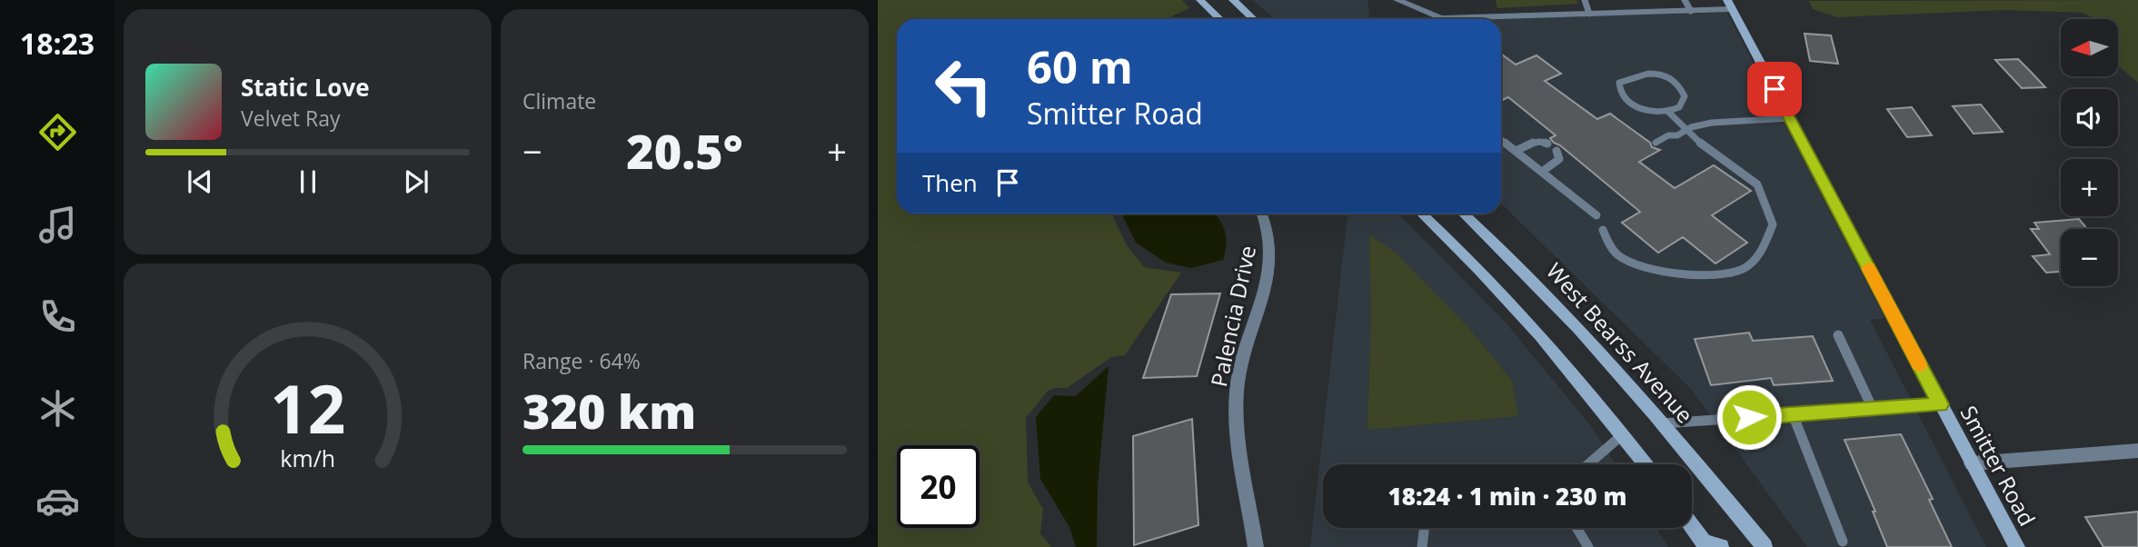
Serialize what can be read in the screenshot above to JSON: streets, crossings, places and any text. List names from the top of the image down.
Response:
{
  "streets": {
    "main road": ["West Bearss Avenue", "Smitter Road"],
    "street": ["Palencia Drive"]
  },
  "north": "left",
  "page": {
    "tabs": "18:23",
    "tile": [
      "Climate",
      ["Range · 64%", "320 km"]
    ],
    "map_buttons": ["+", "−"],
    "turn": ["60 m", "Smitter Road"],
    "song": ["Static Love", "Velvet Ray"],
    "heat": ["−", "20.5°", "+"],
    "then": "Then",
    "limit": "20",
    "trip": "18:24 · 1 min · 230 m",
    "gauge": ["12", "km/h"]
  }
}
